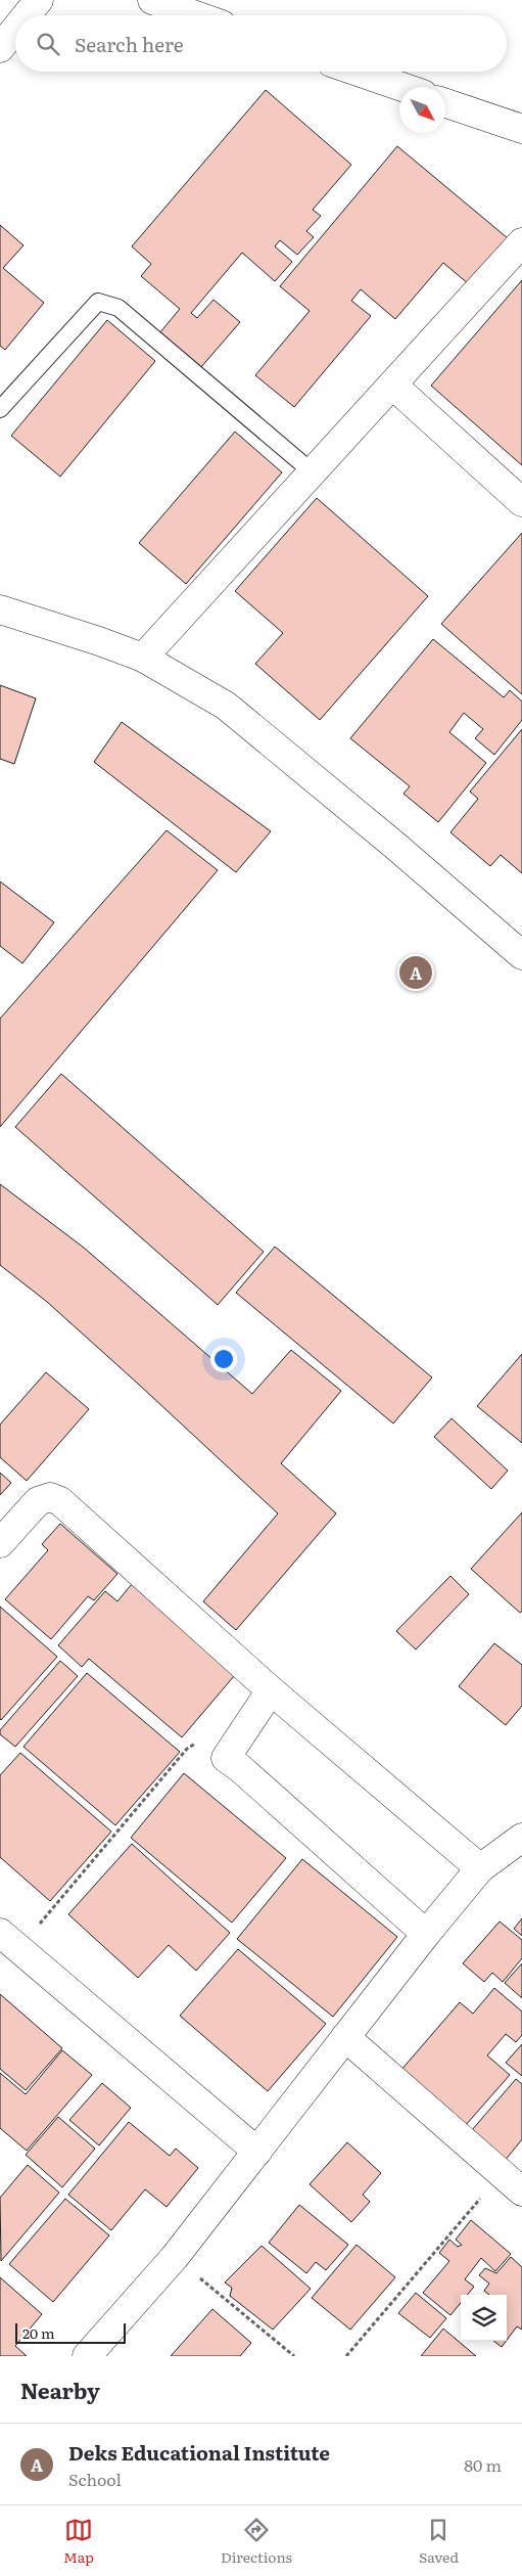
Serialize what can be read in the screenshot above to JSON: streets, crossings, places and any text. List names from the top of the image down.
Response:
{
  "scale_bar": "20 m",
  "north": "bottom right",
  "page": {
    "search": "Search here",
    "pins": "A",
    "scale": "20 m",
    "heading": "Nearby",
    "list": [
      {
        "mark": "A",
        "name": "Deks Educational Institute",
        "note": "School",
        "value": "80 m"
      }
    ],
    "nav": ["Map", "Directions", "Saved"]
  }
}
